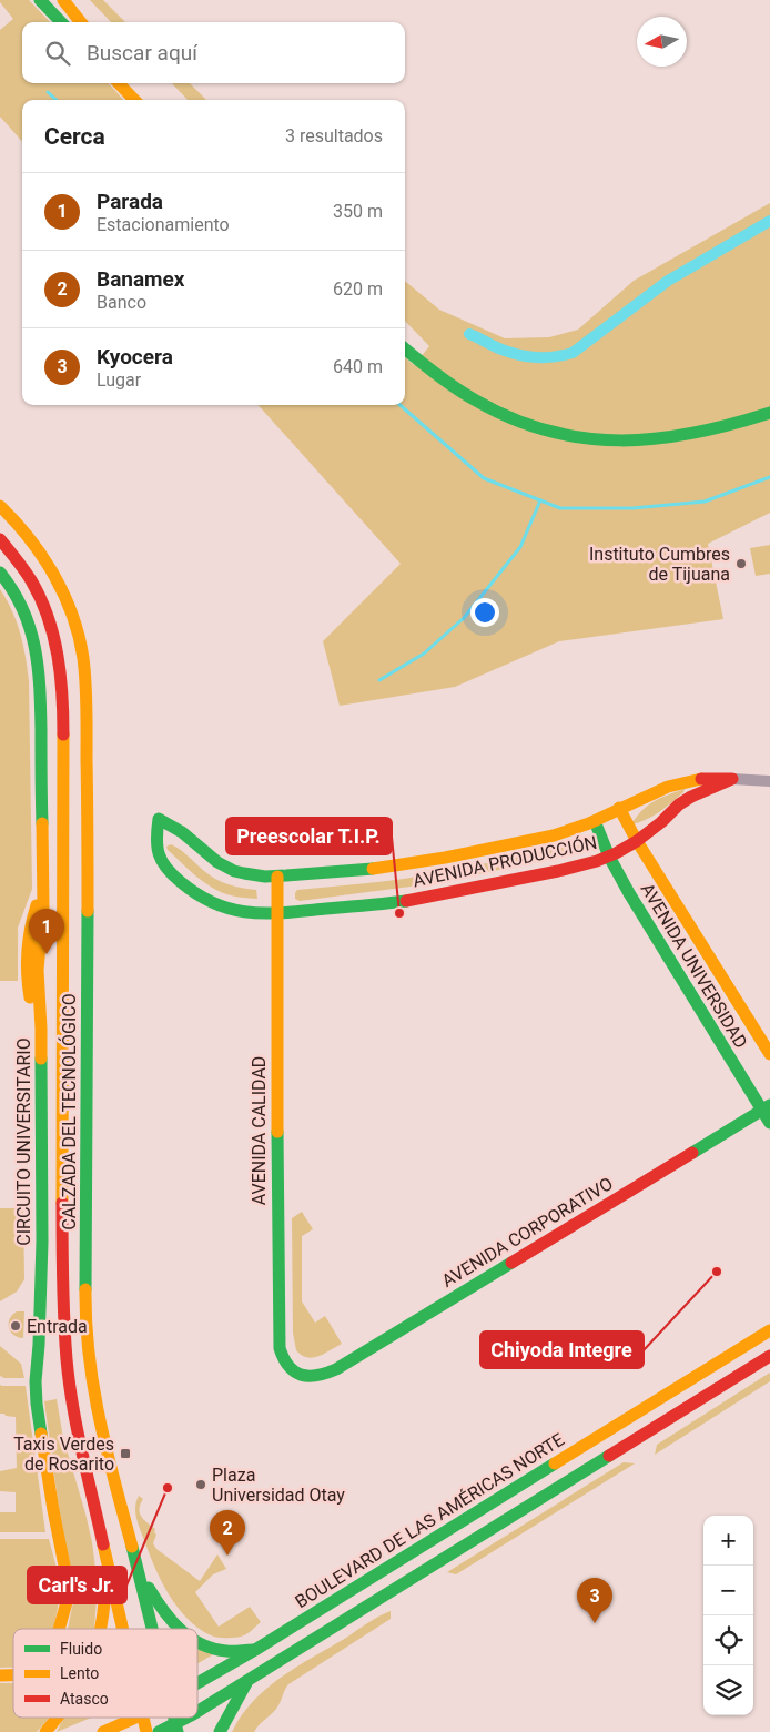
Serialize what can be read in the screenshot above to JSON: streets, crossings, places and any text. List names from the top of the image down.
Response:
{
  "streets": {
    "main road": [
      "AVENIDA PRODUCCIÓN",
      "AVENIDA UNIVERSIDAD",
      "CALZADA DEL TECNOLÓGICO",
      "AVENIDA CALIDAD",
      "CIRCUITO UNIVERSITARIO",
      "AVENIDA CORPORATIVO",
      "BOULEVARD DE LAS AMÉRICAS NORTE"
    ]
  },
  "crossings": [
    ["AVENIDA PRODUCCIÓN", "AVENIDA UNIVERSIDAD"],
    ["AVENIDA PRODUCCIÓN", "AVENIDA CALIDAD"],
    ["AVENIDA UNIVERSIDAD", "AVENIDA CORPORATIVO"],
    ["AVENIDA CALIDAD", "AVENIDA CORPORATIVO"]
  ],
  "places": {
    "other": [
      "Instituto Cumbres de Tijuana",
      "Preescolar T.I.P.",
      "Chiyoda Integre",
      "Entrada",
      "Plaza Universidad Otay",
      "Carl's Jr."
    ],
    "transit": ["Taxis Verdes de Rosarito"]
  },
  "legend": ["Fluido", "Lento", "Atasco"],
  "north": "left",
  "page": {
    "search": "Buscar aquí",
    "heading": ["Cerca", "3 resultados"],
    "list": [
      {
        "mark": "1",
        "name": "Parada",
        "note": "Estacionamiento",
        "value": "350 m"
      },
      {
        "mark": "2",
        "name": "Banamex",
        "note": "Banco",
        "value": "620 m"
      },
      {
        "mark": "3",
        "name": "Kyocera",
        "note": "Lugar",
        "value": "640 m"
      }
    ],
    "pins": ["1", "2", "3"],
    "map_buttons": ["+", "−"]
  }
}
